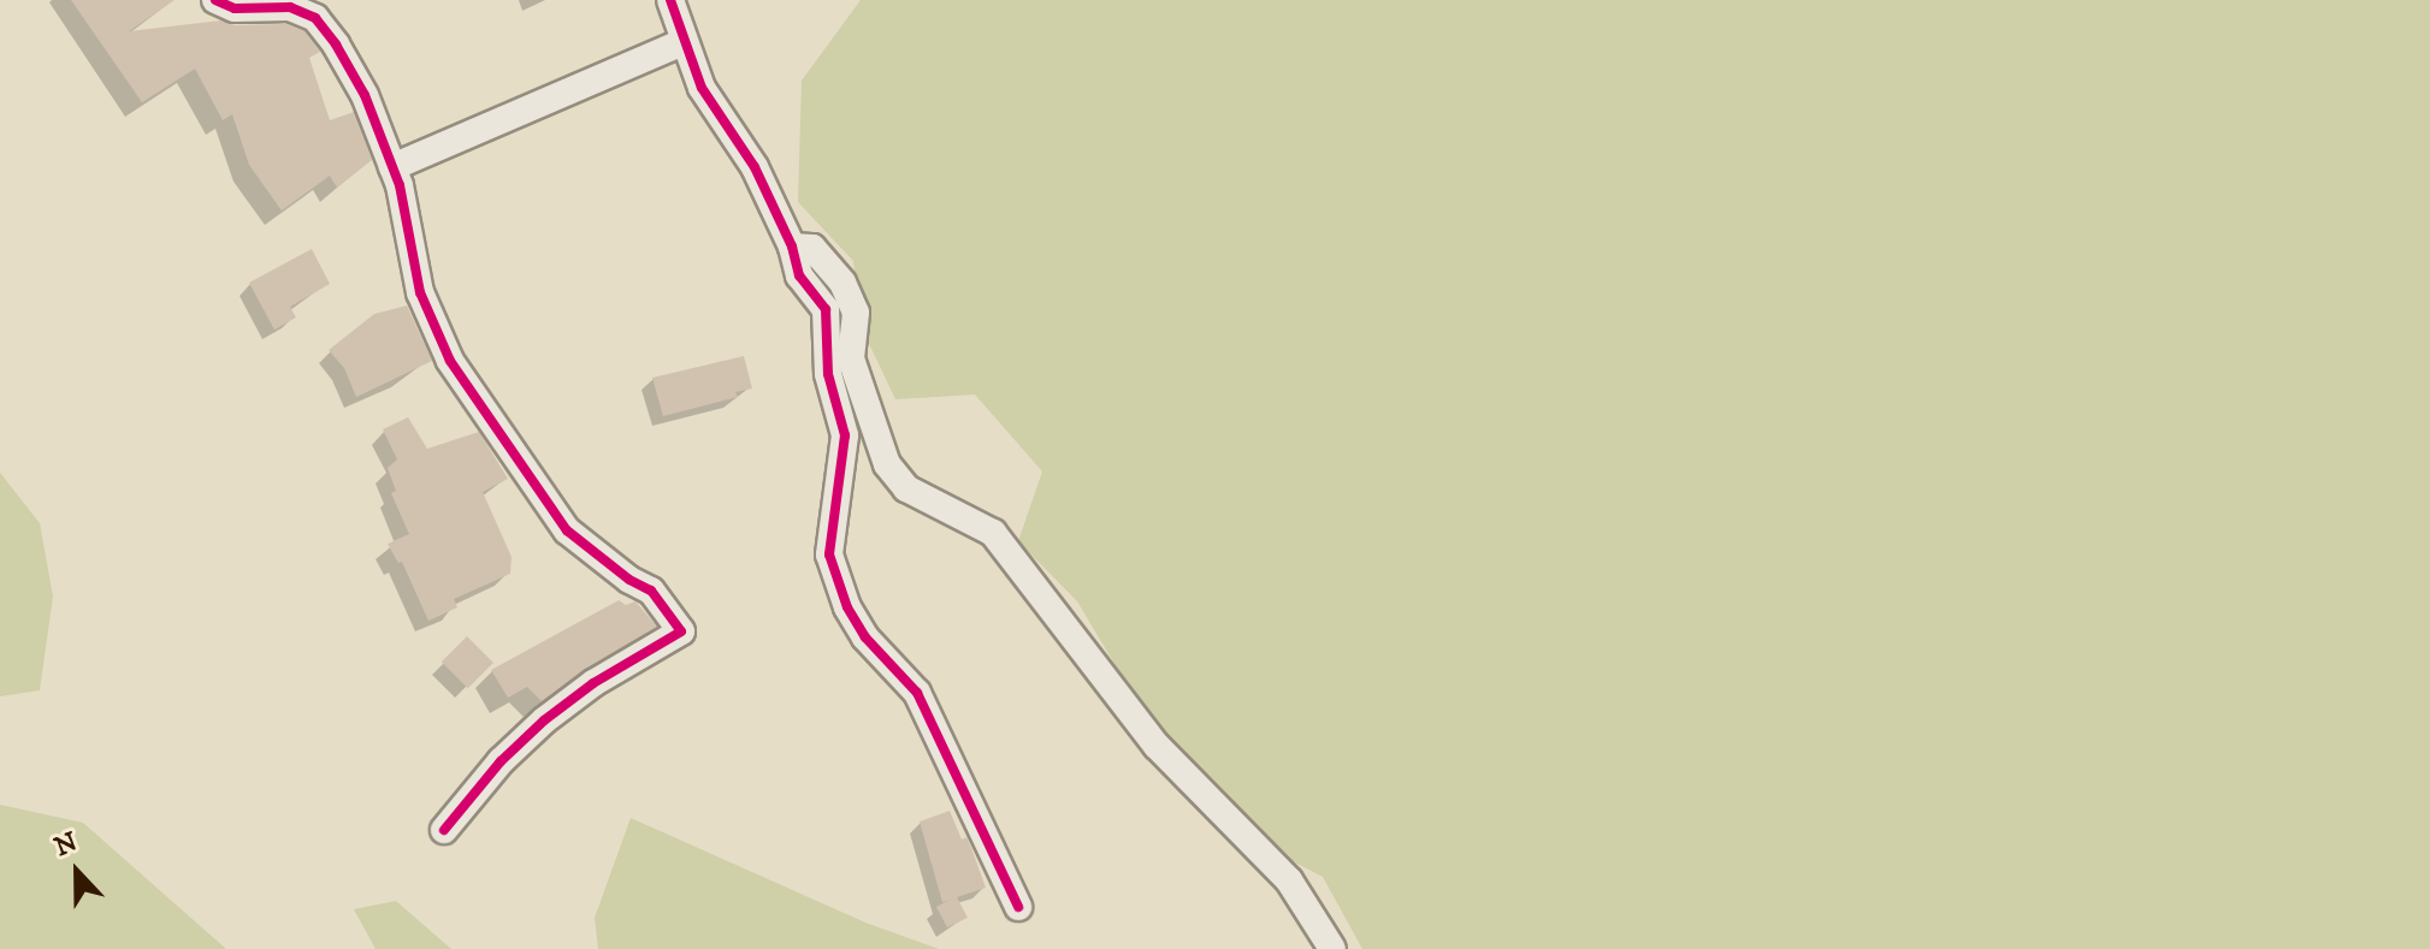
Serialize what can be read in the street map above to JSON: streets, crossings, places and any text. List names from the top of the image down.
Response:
{
  "north": "top"
}
